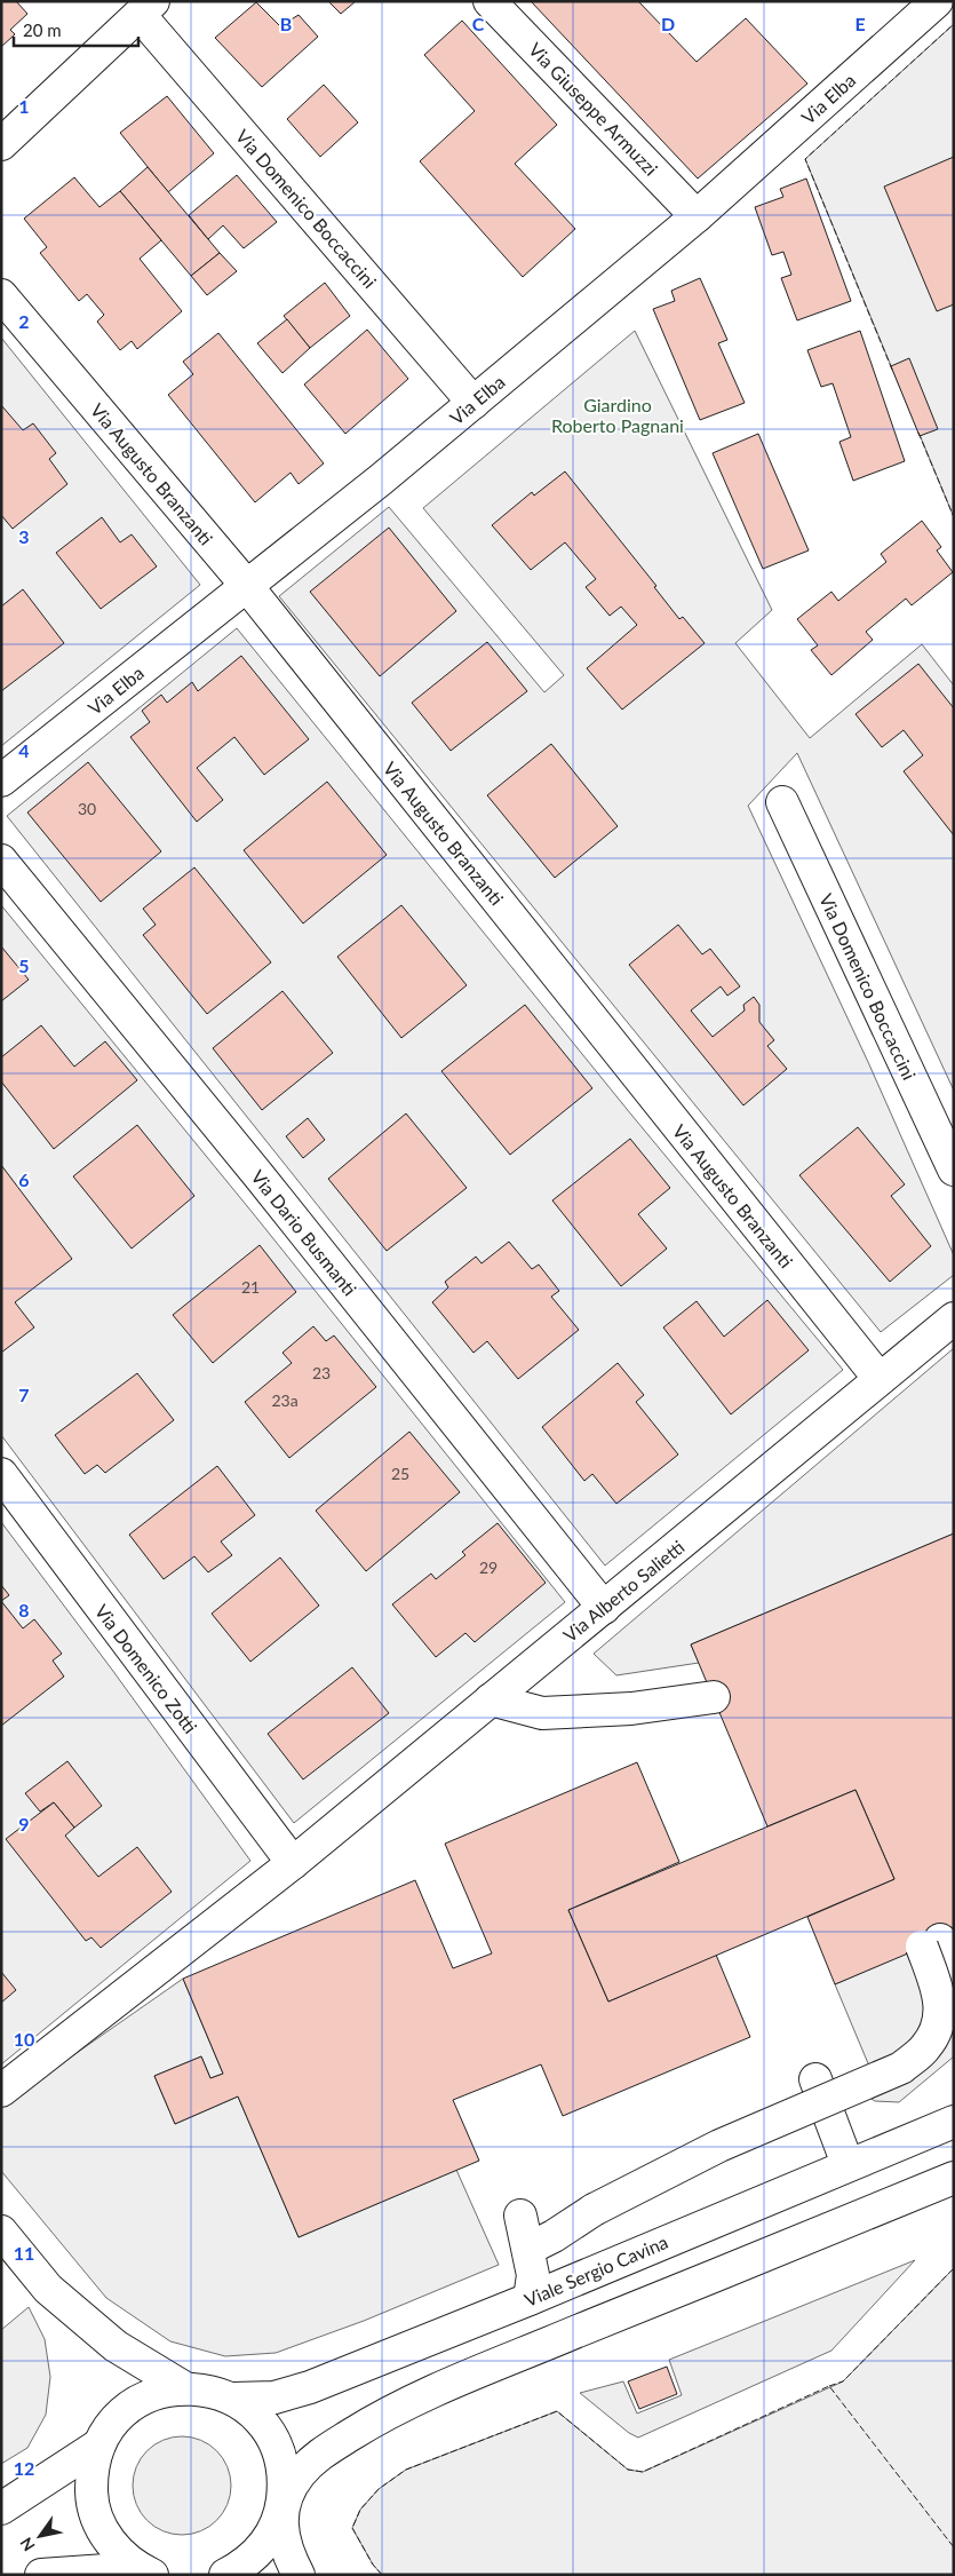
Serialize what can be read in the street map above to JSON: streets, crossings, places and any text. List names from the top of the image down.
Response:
{
  "streets": {
    "street": [
      "Via Elba",
      "Via Giuseppe Armuzzi",
      "Via Domenico Boccaccini",
      "Via Augusto Branzanti",
      "Via Dario Busmanti",
      "Via Alberto Salietti",
      "Via Domenico Zotti",
      "Viale Sergio Cavina"
    ]
  },
  "crossings": [
    ["Via Elba", "Via Giuseppe Armuzzi"],
    ["Via Elba", "Via Domenico Boccaccini"],
    ["Via Elba", "Via Augusto Branzanti"],
    ["Via Augusto Branzanti", "Via Alberto Salietti"],
    ["Via Dario Busmanti", "Via Alberto Salietti"],
    ["Via Alberto Salietti", "Via Domenico Zotti"]
  ],
  "parks": ["Giardino Roberto Pagnani"],
  "house_numbers": [
    "30",
    "21",
    "23",
    "23a",
    "25",
    "29"
  ],
  "scale_bar": "20 m",
  "north": "bottom left",
  "grid": {
    "columns": [
      "B",
      "C",
      "D",
      "E"
    ],
    "rows": [
      "1",
      "2",
      "3",
      "4",
      "5",
      "6",
      "7",
      "8",
      "9",
      "10",
      "11",
      "12"
    ]
  }
}
